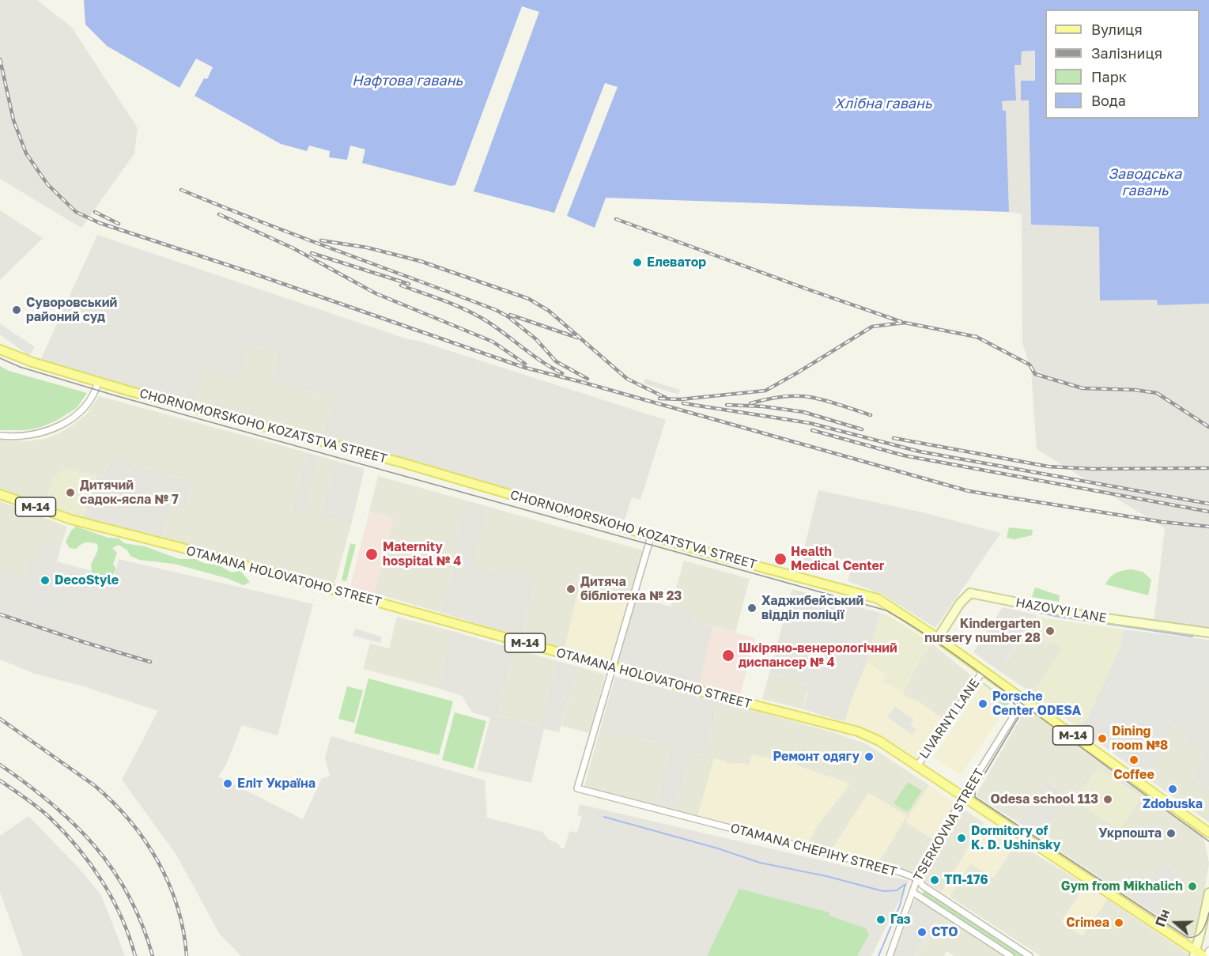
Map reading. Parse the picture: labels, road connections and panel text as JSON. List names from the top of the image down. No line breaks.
{"streets":{"main road":["CHORNOMORSKOHO KOZATSTVA STREET","М-14","OTAMANA HOLOVATOHO STREET"],"street":["HAZOVYI LANE","LIVARNYI LANE","TSERKOVNA STREET","OTAMANA CHEPIHY STREET"]},"crossings":[["CHORNOMORSKOHO KOZATSTVA STREET","HAZOVYI LANE"],["CHORNOMORSKOHO KOZATSTVA STREET","LIVARNYI LANE"],["CHORNOMORSKOHO KOZATSTVA STREET","TSERKOVNA STREET"],["OTAMANA HOLOVATOHO STREET","LIVARNYI LANE"],["OTAMANA HOLOVATOHO STREET","TSERKOVNA STREET"],["OTAMANA HOLOVATOHO STREET","OTAMANA CHEPIHY STREET"],["TSERKOVNA STREET","OTAMANA CHEPIHY STREET"]],"water":["Нафтова гавань","Хлібна гавань","Заводська гавань"],"places":["Елеватор","Суворовський районий суд","Дитячий садок-ясла № 7","Maternity hospital № 4","Health Medical Center","DecoStyle","Дитяча бібліотека № 23","Хаджибейський відділ поліції","Kindergarten nursery number 28","Шкіряно-венерологічний диспансер № 4","Porsche Center ODESA","Dining room №8","Ремонт одягу","Coffee","Еліт Україна","Zdobuska","Odesa school 113","Укрпошта","Dormitory of K. D. Ushinsky","ТП-176","Gym from Mikhalich","Газ","Crimea","СТО"],"legend":["Вулиця","Залізниця","Парк","Вода"],"north":"left"}
